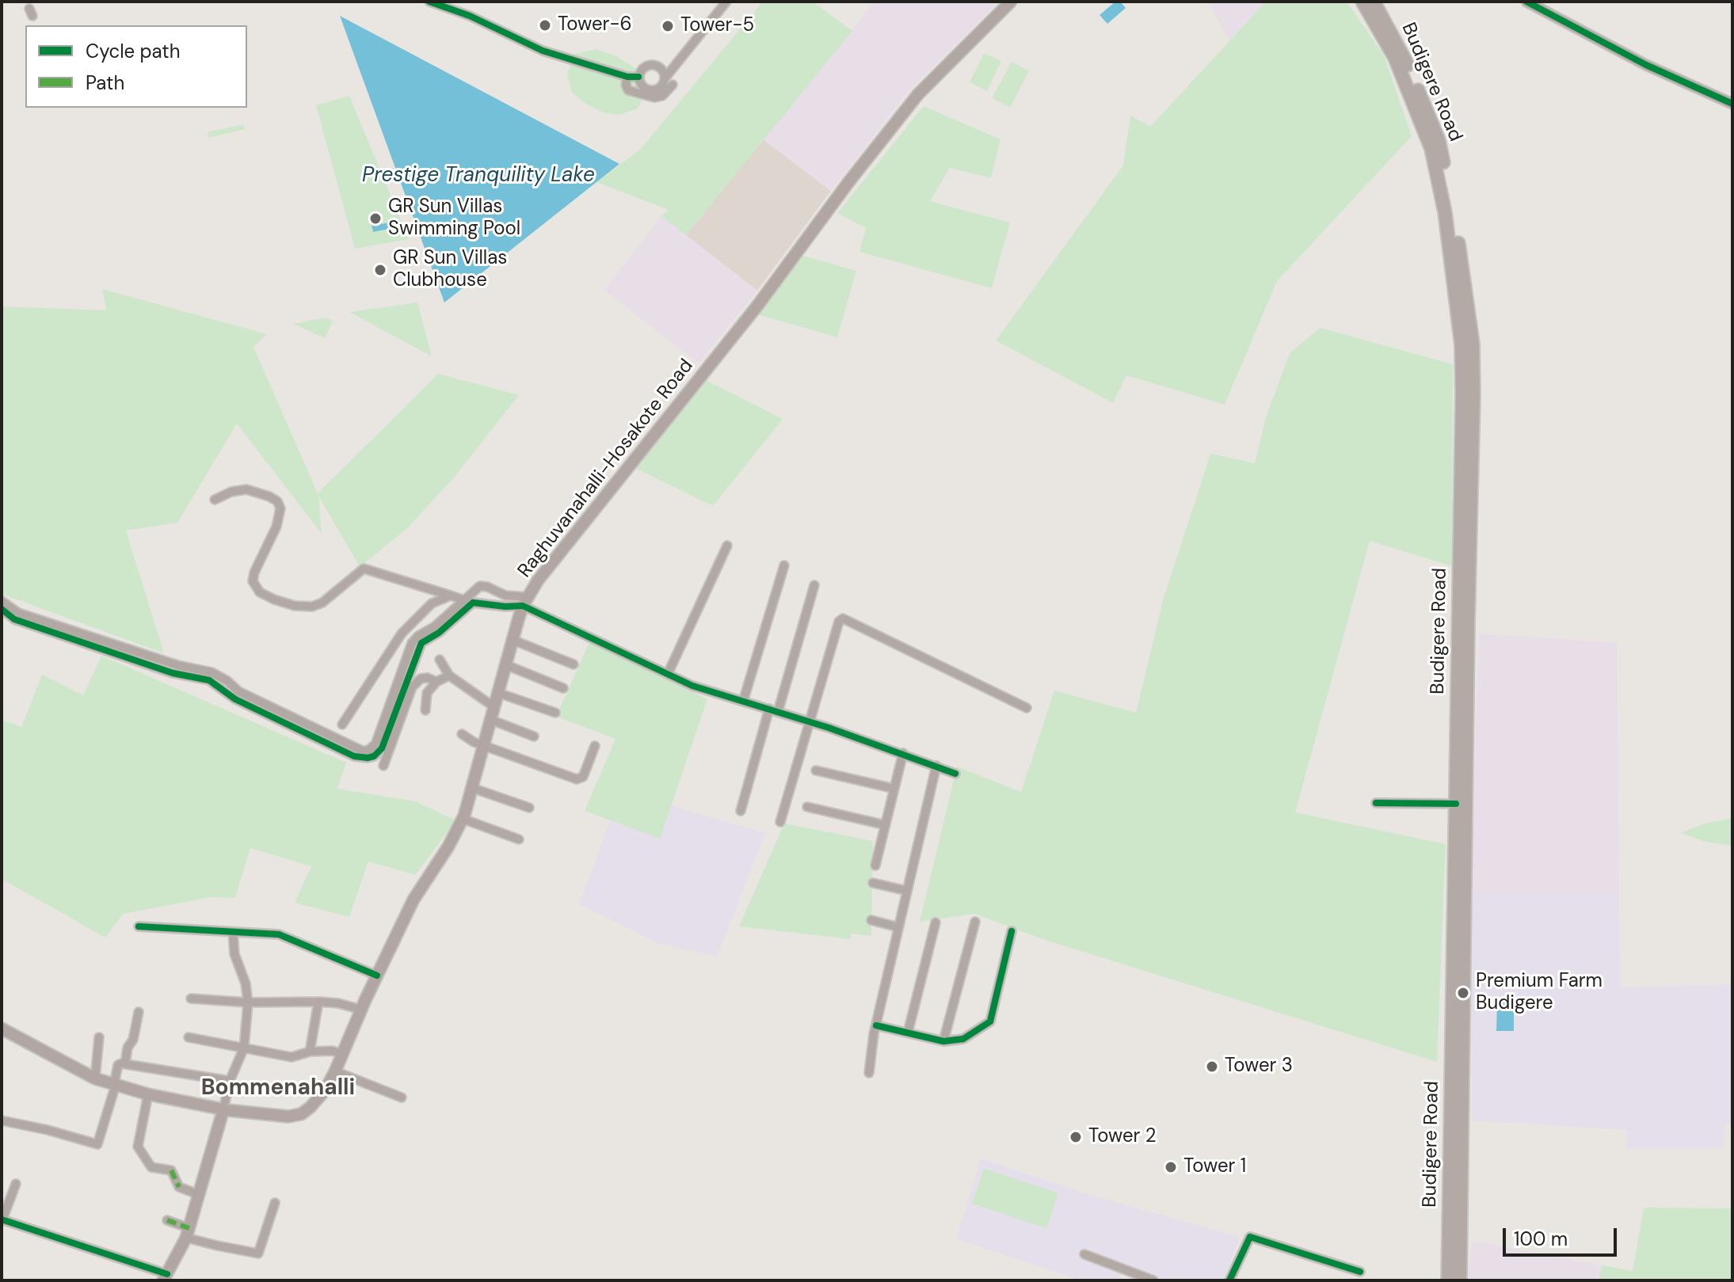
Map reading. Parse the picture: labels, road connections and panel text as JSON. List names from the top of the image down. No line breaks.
{"streets":{"main road":["Budigere Road","Raghuvanahalli-Hosakote Road"]},"districts":["Bommenahalli"],"water":["Prestige Tranquility Lake"],"places":["Tower-6","Tower-5","GR Sun Villas Swimming Pool","GR Sun Villas Clubhouse","Premium Farm Budigere","Tower 3","Tower 2","Tower 1"],"legend":["Cycle path","Path"],"scale_bar":"100 m"}
